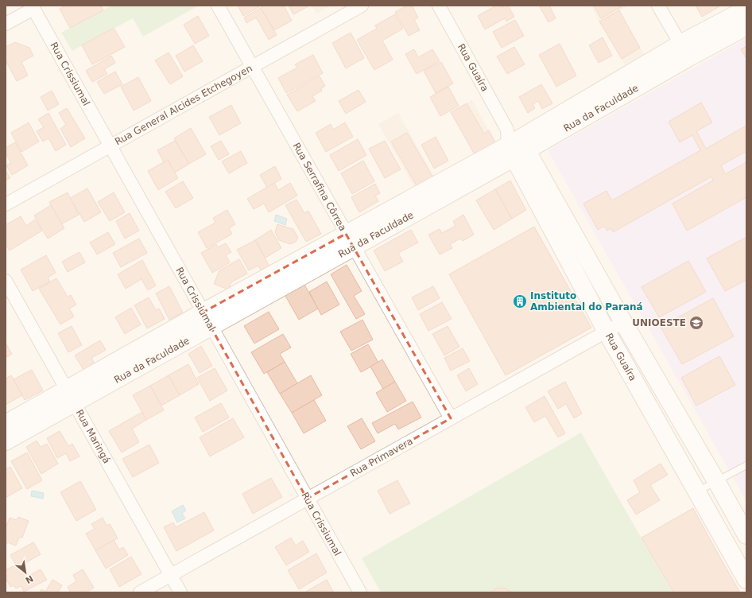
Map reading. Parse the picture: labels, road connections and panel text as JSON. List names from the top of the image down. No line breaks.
{"streets":{"street":["Rua Guaíra","Rua Crissiumal","Rua General Alcides Etchegoyen","Rua da Faculdade","Rua Serrafina Côrrea","Rua Maringá","Rua Primavera"]},"crossings":[["Rua Guaíra","Rua da Faculdade"],["Rua Guaíra","Rua Primavera"],["Rua Crissiumal","Rua General Alcides Etchegoyen"],["Rua Crissiumal","Rua da Faculdade"],["Rua Crissiumal","Rua Primavera"],["Rua General Alcides Etchegoyen","Rua Serrafina Côrrea"],["Rua da Faculdade","Rua Serrafina Côrrea"],["Rua da Faculdade","Rua Maringá"],["Rua Serrafina Côrrea","Rua Primavera"],["Rua Maringá","Rua Primavera"]],"places":{"building":["Instituto Ambiental do Paraná"],"school or university":["UNIOESTE"]},"north":"bottom right"}
